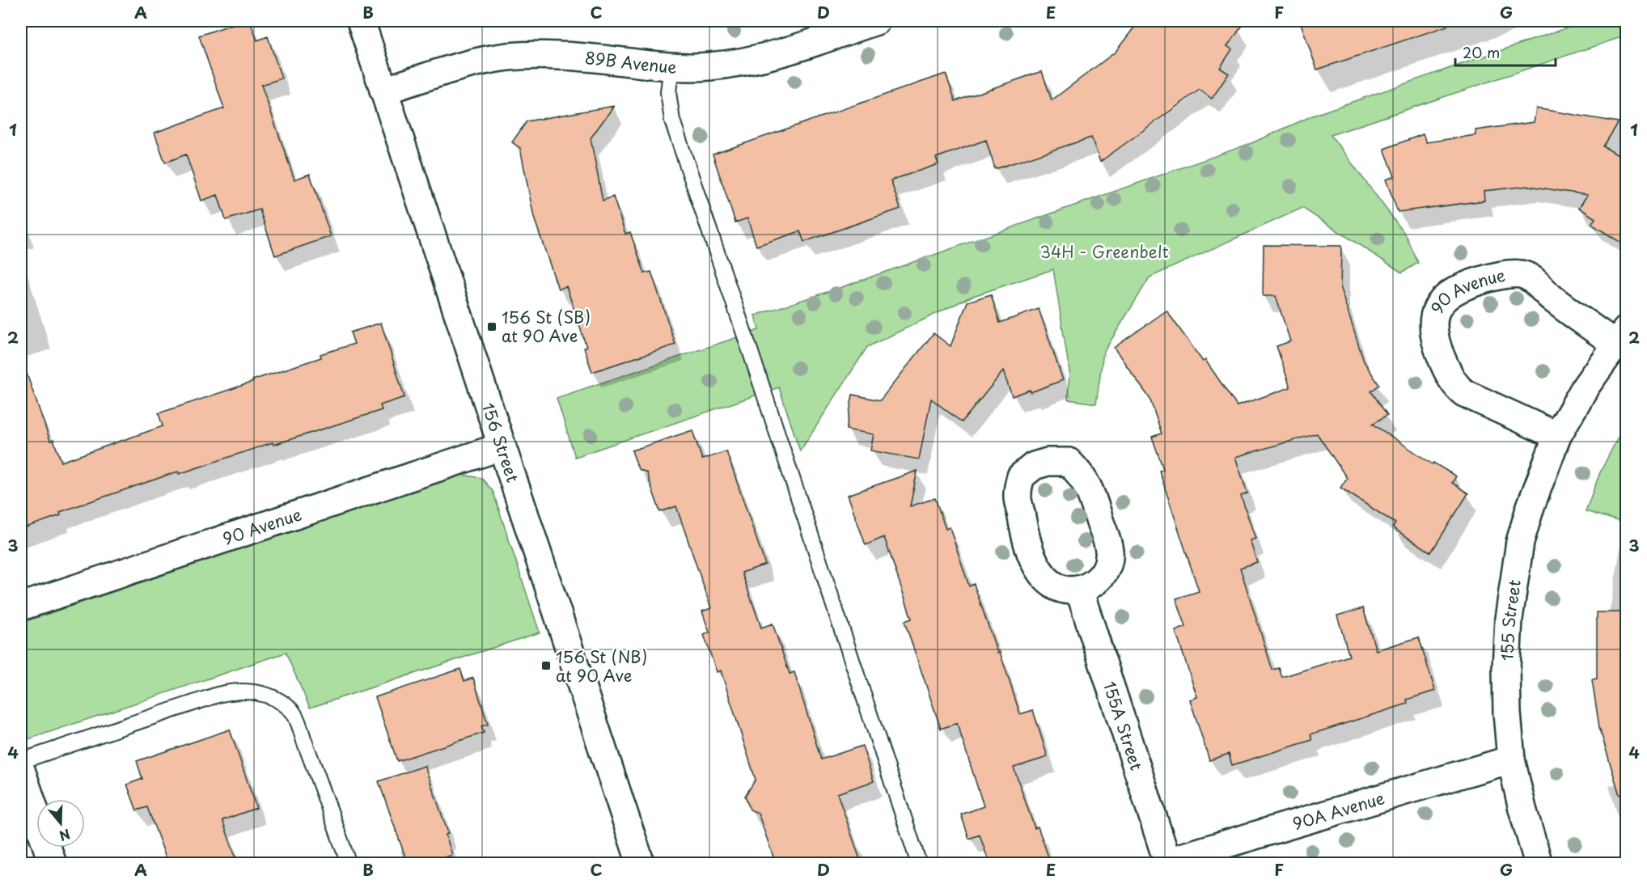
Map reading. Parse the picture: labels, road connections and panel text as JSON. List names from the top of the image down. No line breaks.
{"streets":{"street":["89B Avenue","90 Avenue","156 Street","155 Street","155A Street","90A Avenue"]},"crossings":[["89B Avenue","156 Street"],["90 Avenue","156 Street"],["90 Avenue","155 Street"],["155 Street","90A Avenue"],["155A Street","90A Avenue"]],"parks":["34H - Greenbelt"],"places":{"transit":["156 St (SB) at 90 Ave","156 St (NB) at 90 Ave"]},"scale_bar":"20 m","north":"bottom","grid":{"columns":["A","B","C","D","E","F","G"],"rows":["1","2","3","4"]}}
